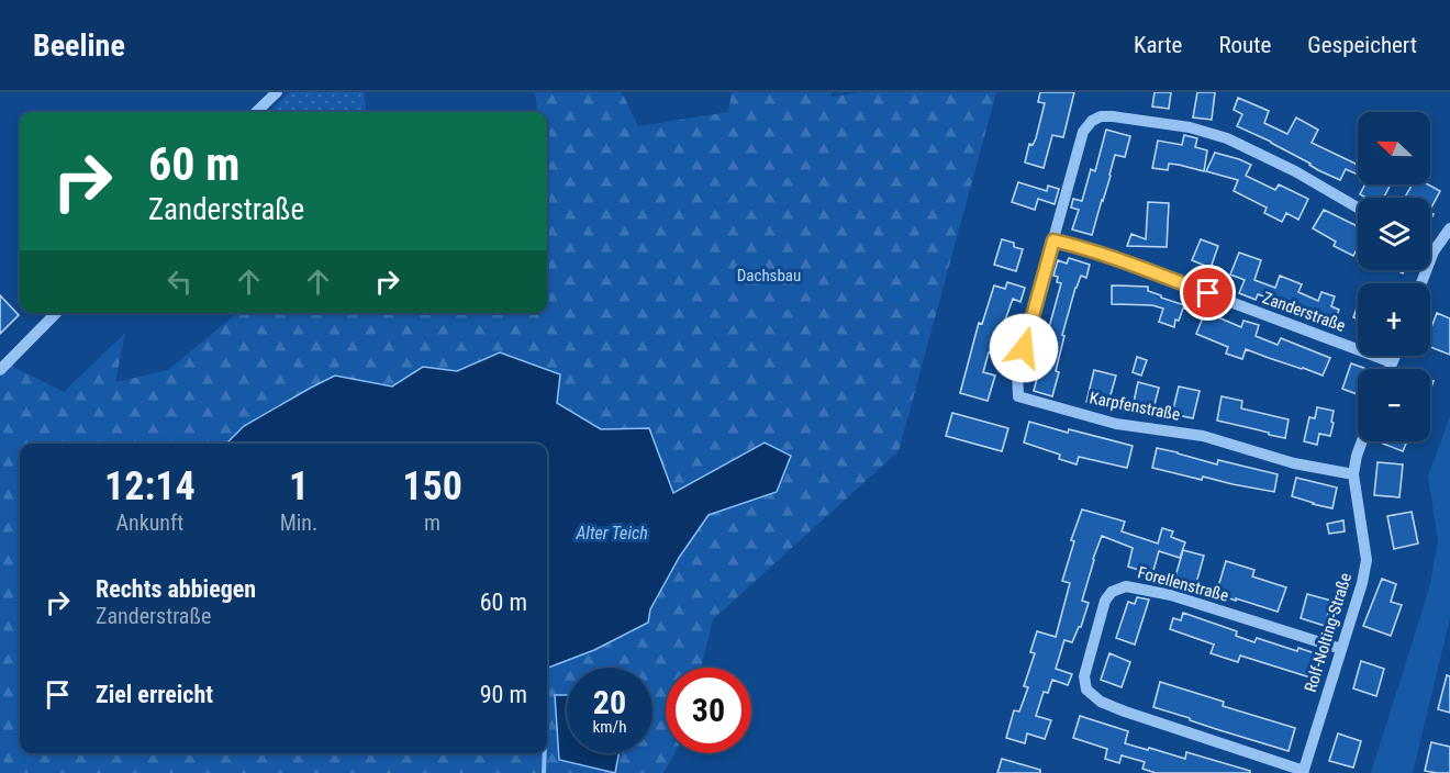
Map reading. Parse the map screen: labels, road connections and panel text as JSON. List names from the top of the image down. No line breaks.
{"streets":{"street":["Zanderstraße","Karpfenstraße","Forellenstraße","Rolf-Nolting-Straße"]},"crossings":[["Zanderstraße","Karpfenstraße"],["Karpfenstraße","Rolf-Nolting-Straße"],["Forellenstraße","Rolf-Nolting-Straße"]],"water":["Alter Teich"],"parks":["Dachsbau"],"north":"left","page":{"header":"Beeline","nav":["Karte","Route","Gespeichert"],"map_buttons":["+","−"],"turn":["60 m","Zanderstraße"],"eta":["12:14","Ankunft","1","Min.","150","m"],"list":[{"name":"Rechts abbiegen","note":"Zanderstraße","value":"60 m"},{"name":"Ziel erreicht","value":"90 m"}],"speed":"20 km/h","limit":"30"}}
